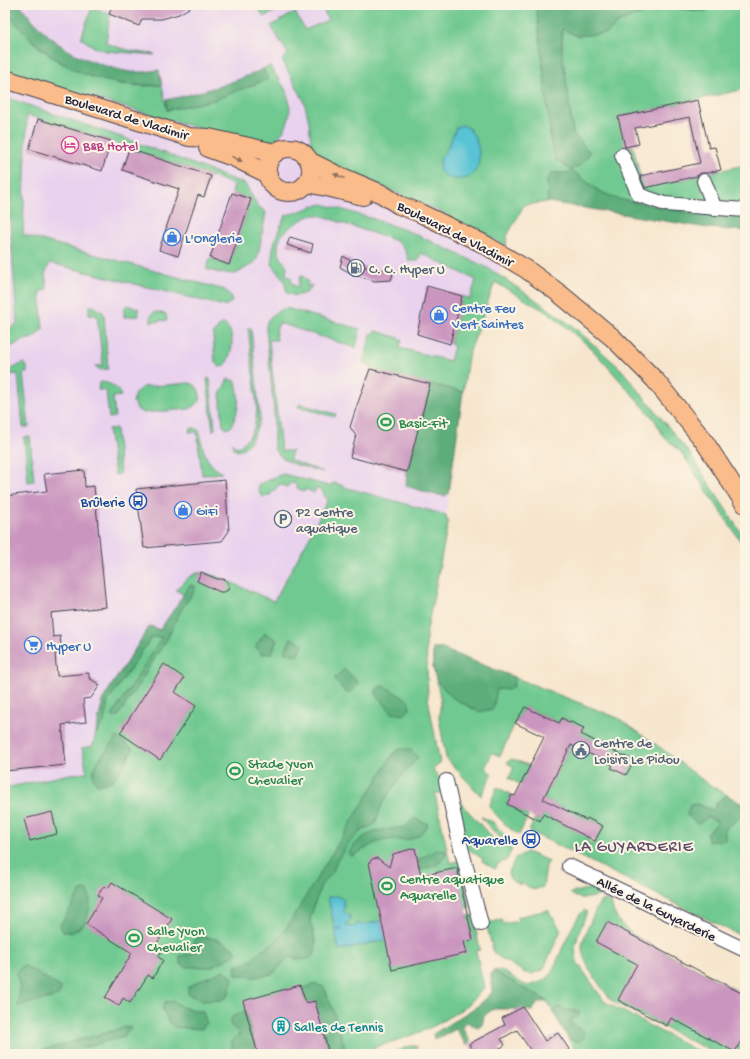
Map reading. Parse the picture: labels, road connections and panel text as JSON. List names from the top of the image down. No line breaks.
{"streets":{"main road":["Boulevard de Vladimir"],"street":["Allée de la Guyarderie"]},"districts":["LA GUYARDERIE"],"places":{"hotel":["B&B Hotel"],"shop":["L'Onglerie","Centre Feu Vert Saintes","GiFi"],"fuel station":["C. C. Hyper U"],"sports":["Basic-Fit","Stade Yvon Chevalier","Centre aquatique Aquarelle","Salle Yvon Chevalier"],"bus stop":["Brûlerie","Aquarelle"],"parking":["P2 Centre aquatique"],"supermarket":["Hyper U"],"public building":["Centre de Loisirs Le Pidou"],"building":["Salles de Tennis"]}}
